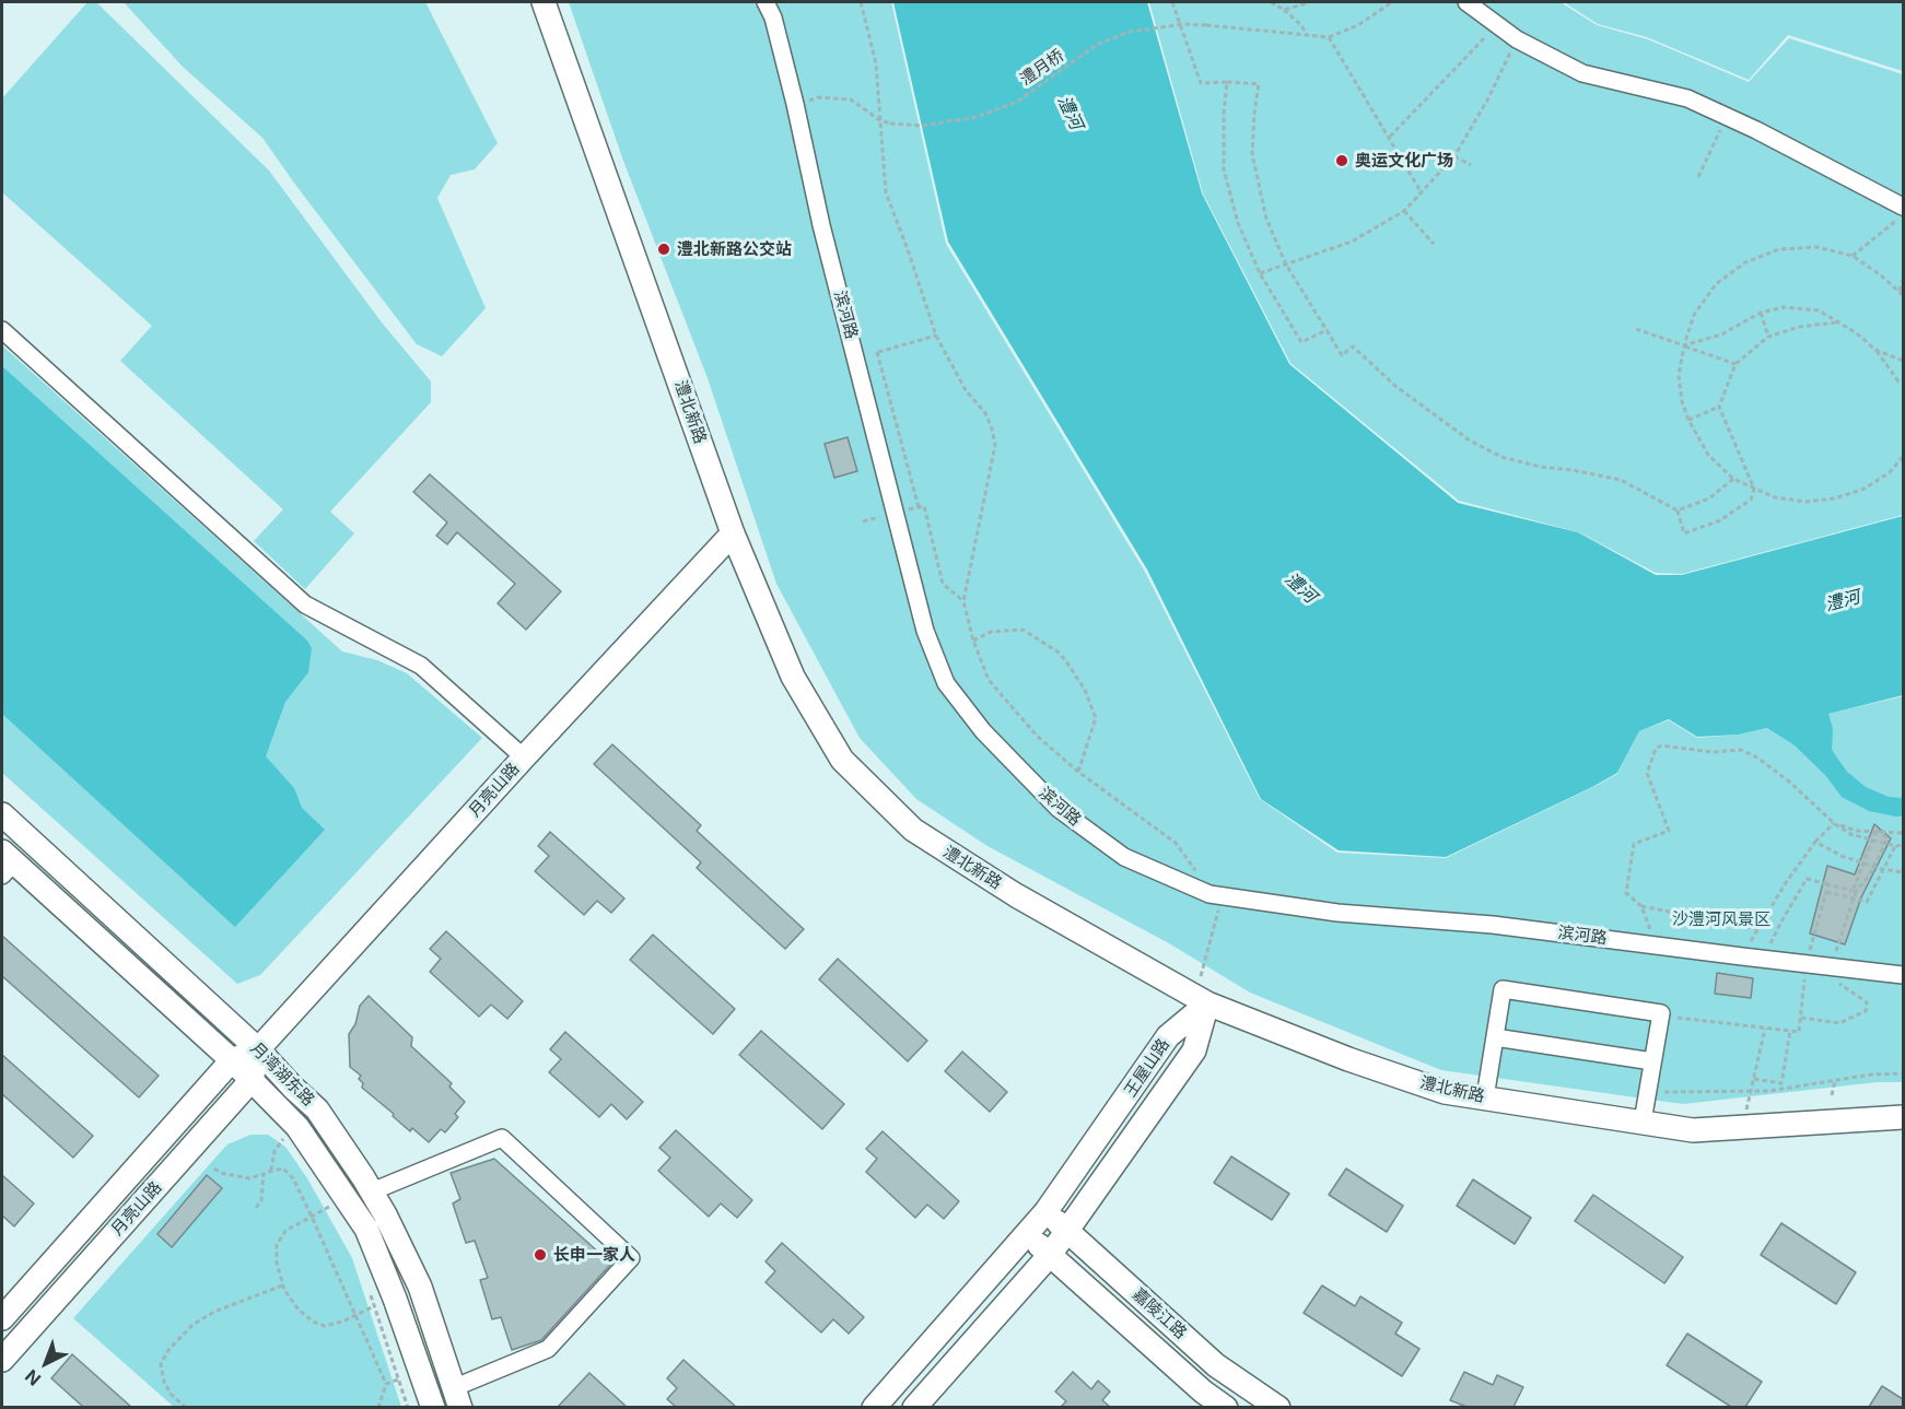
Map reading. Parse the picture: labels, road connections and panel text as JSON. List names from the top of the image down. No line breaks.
{"streets":{"street":["滨河路","澧北新路","月亮山路","王屋山路","月湾湖东路","嘉陵江路"],"path":["澧月桥"]},"crossings":[["澧月桥","滨河路"],["澧北新路","月亮山路"],["澧北新路","王屋山路"],["月亮山路","月湾湖东路"],["王屋山路","嘉陵江路"]],"water":["澧河"],"parks":["沙澧河风景区"],"places":["奥运文化广场","澧北新路公交站","长申一家人"],"north":"bottom left"}
